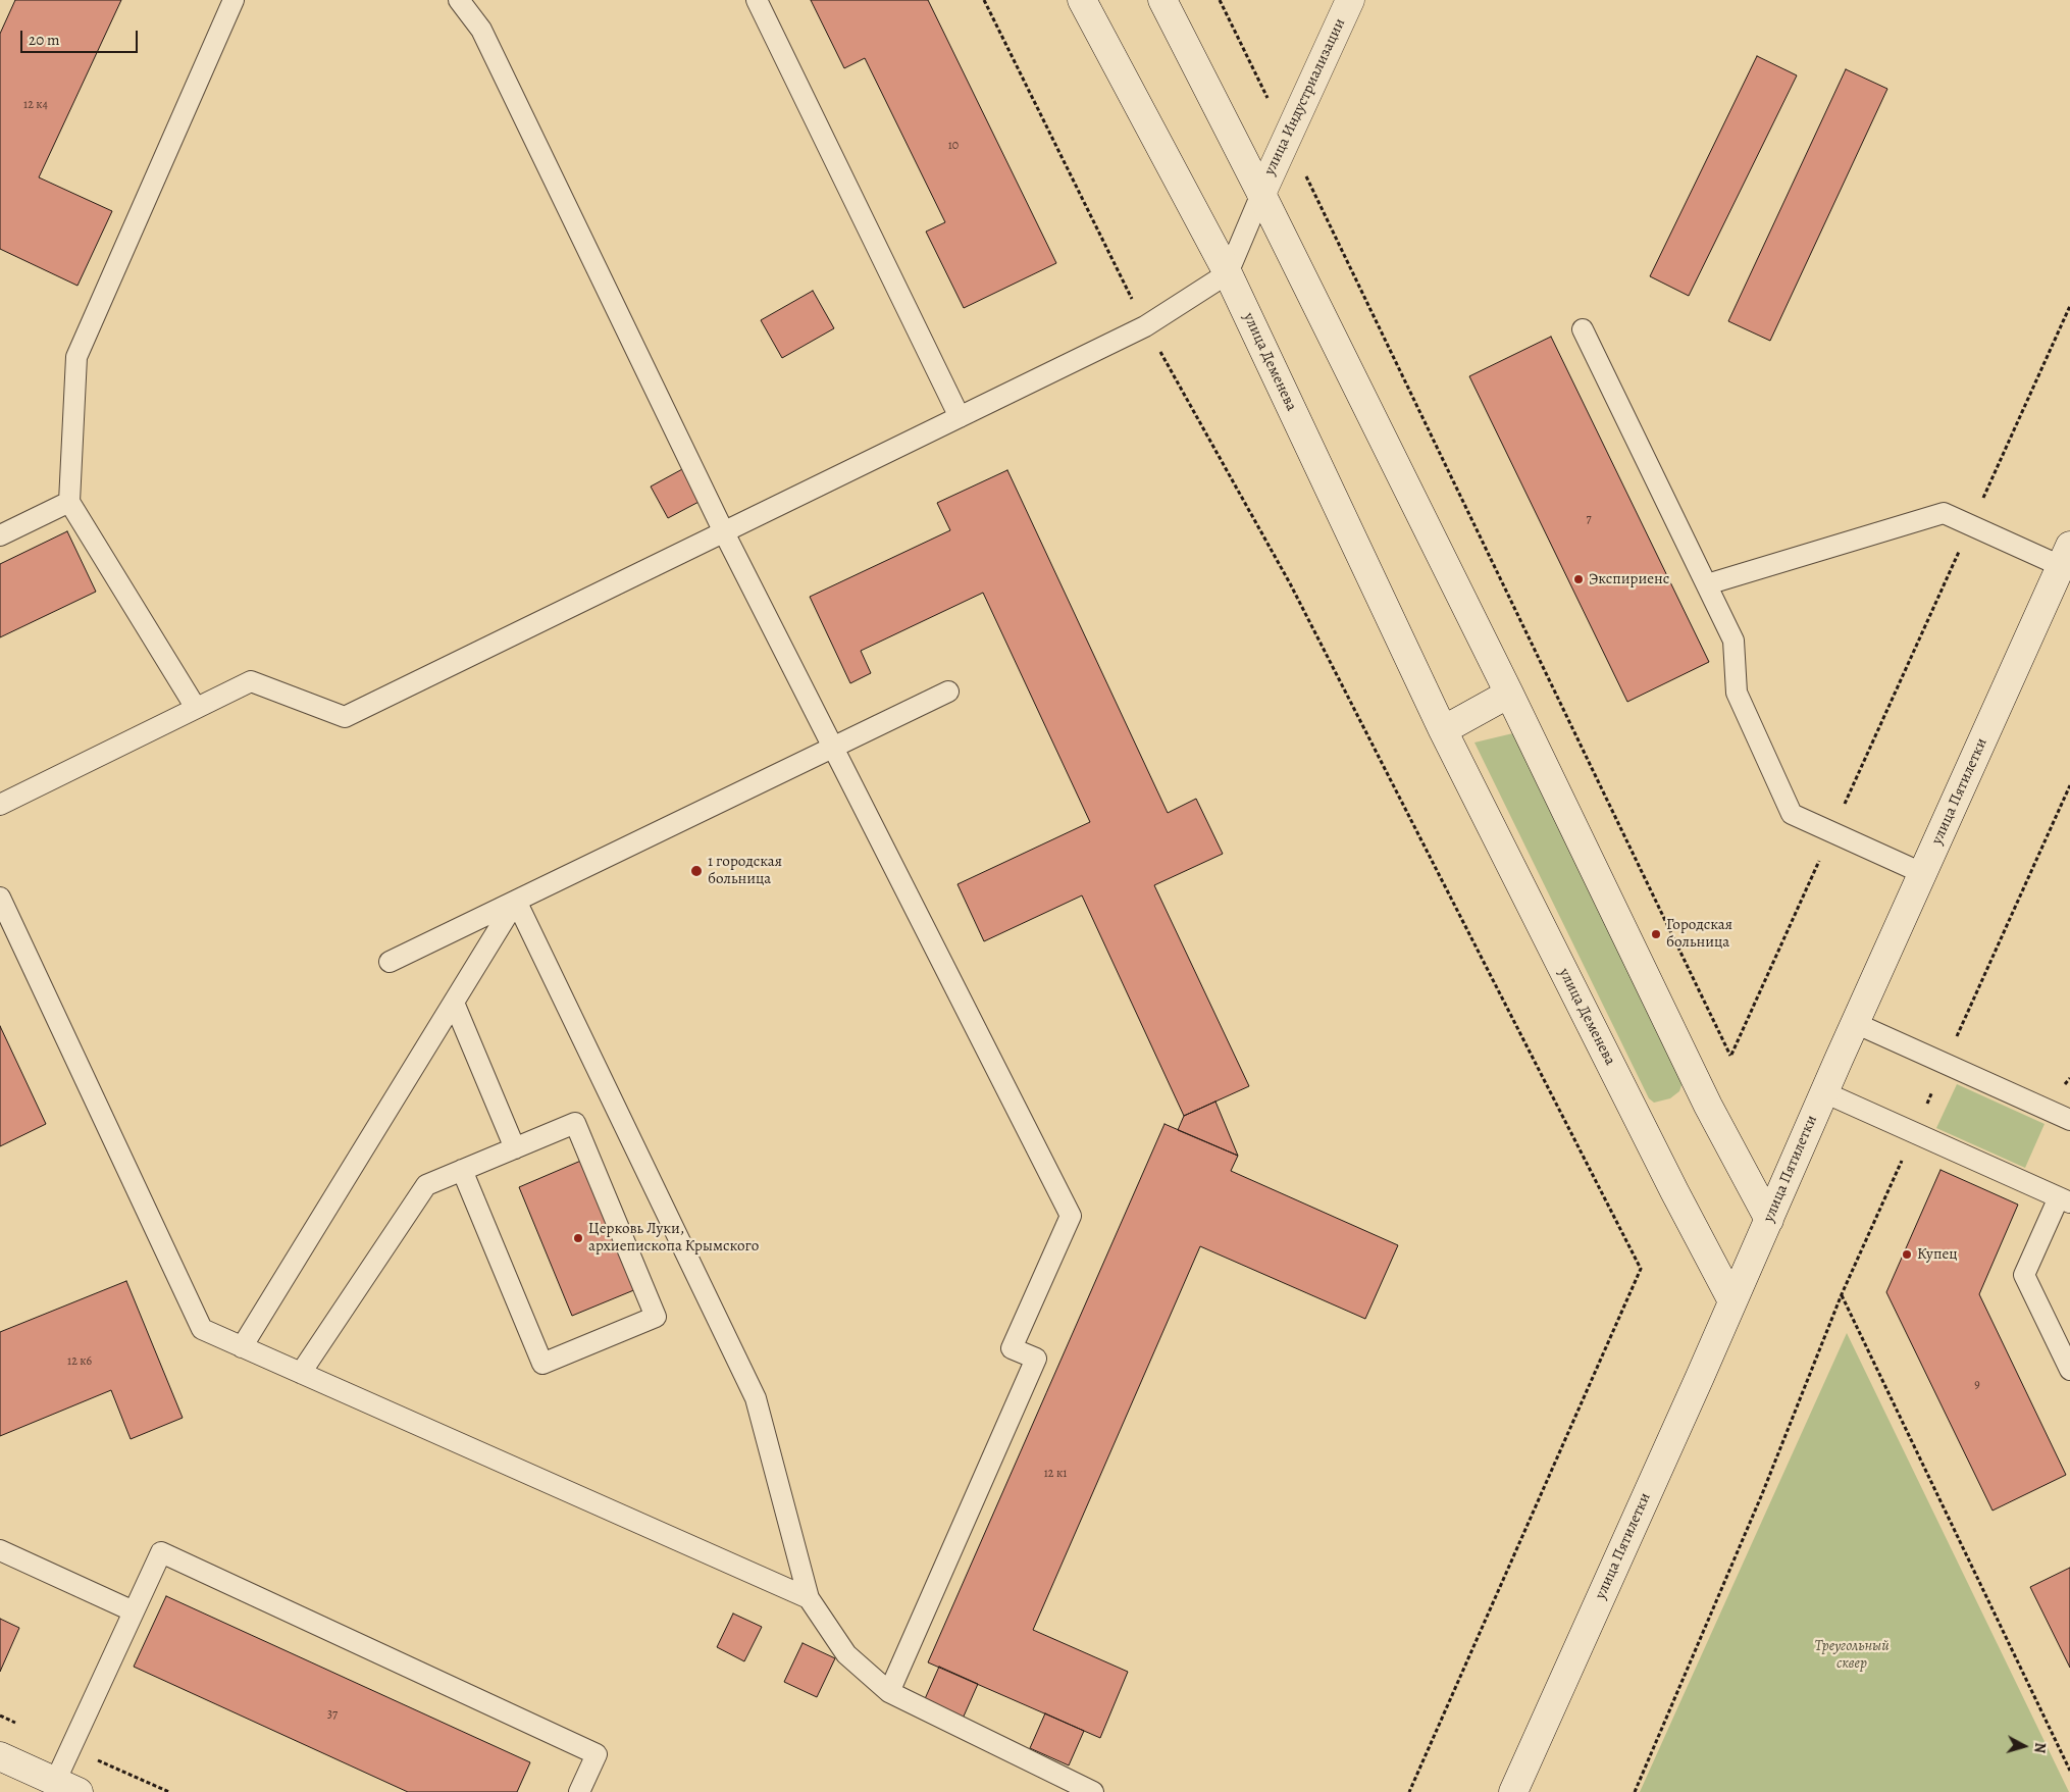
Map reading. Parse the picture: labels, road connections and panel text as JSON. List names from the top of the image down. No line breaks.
{"streets":{"main road":["улица Индустриализации","улица Деменева","улица Пятилетки"]},"crossings":[["улица Деменева","улица Пятилетки"]],"parks":["Треугольный сквер"],"places":["Экспириенс","1 городская больница","Городская больница","Церковь Луки, архиепископа Крымского","Купец"],"house_numbers":["12 к4","10","7","12 к6","9","12 к1","37"],"scale_bar":"20 m","north":"right"}
